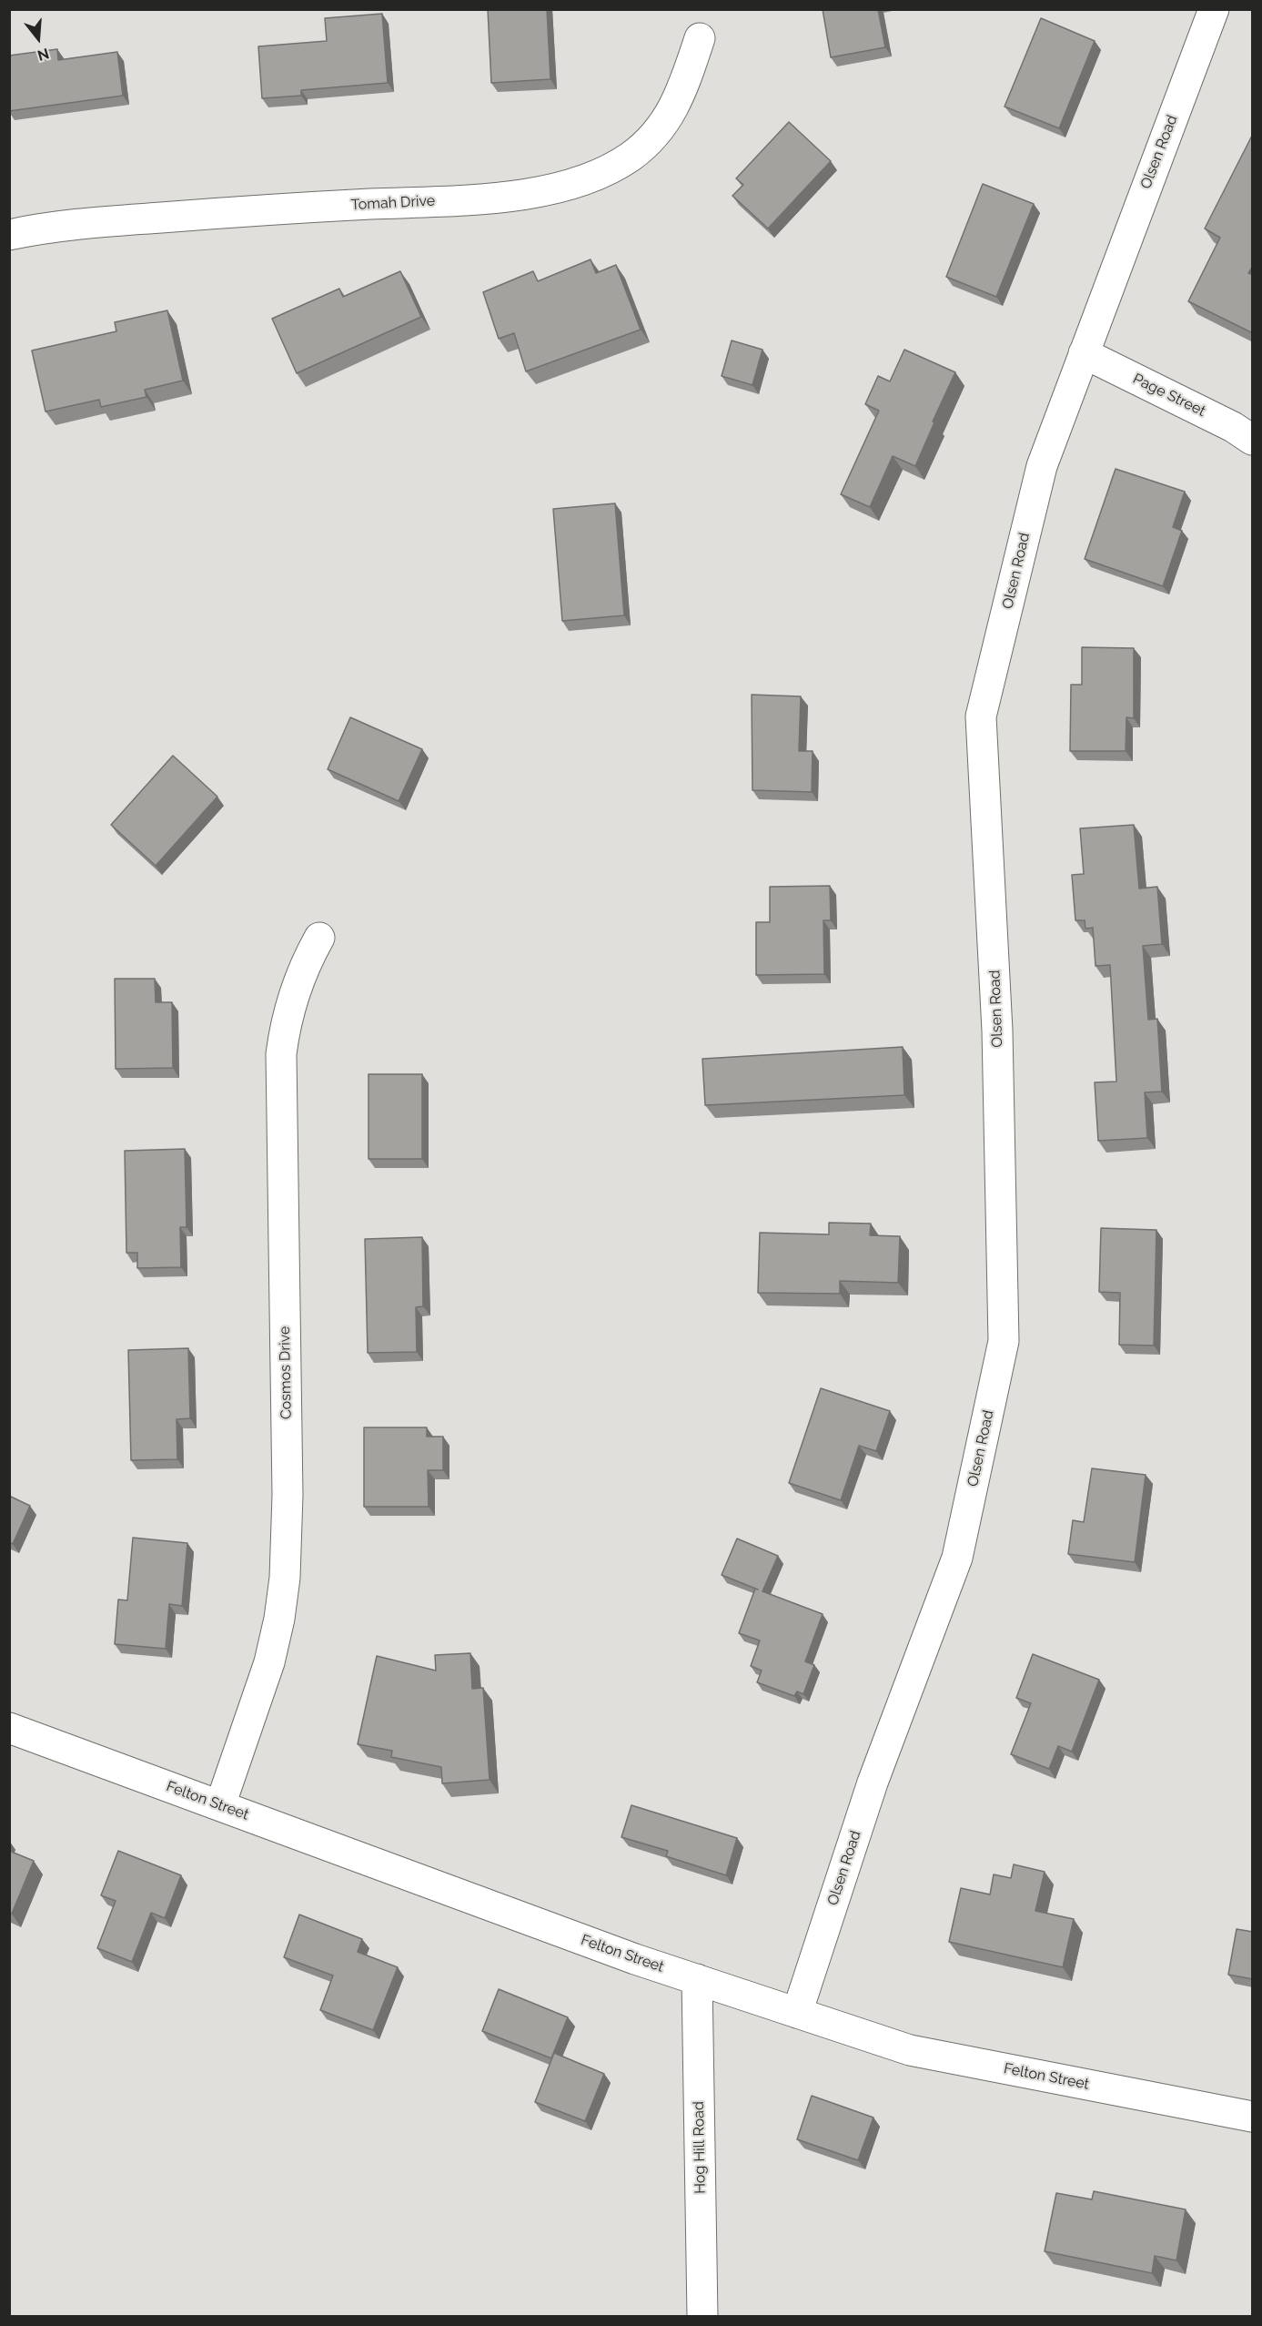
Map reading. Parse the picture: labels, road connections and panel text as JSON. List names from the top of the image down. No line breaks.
{"streets":{"street":["Olsen Road","Tomah Drive","Page Street","Cosmos Drive","Felton Street","Hog Hill Road"]},"crossings":[["Olsen Road","Page Street"],["Olsen Road","Felton Street"],["Cosmos Drive","Felton Street"],["Felton Street","Hog Hill Road"]],"north":"bottom"}
